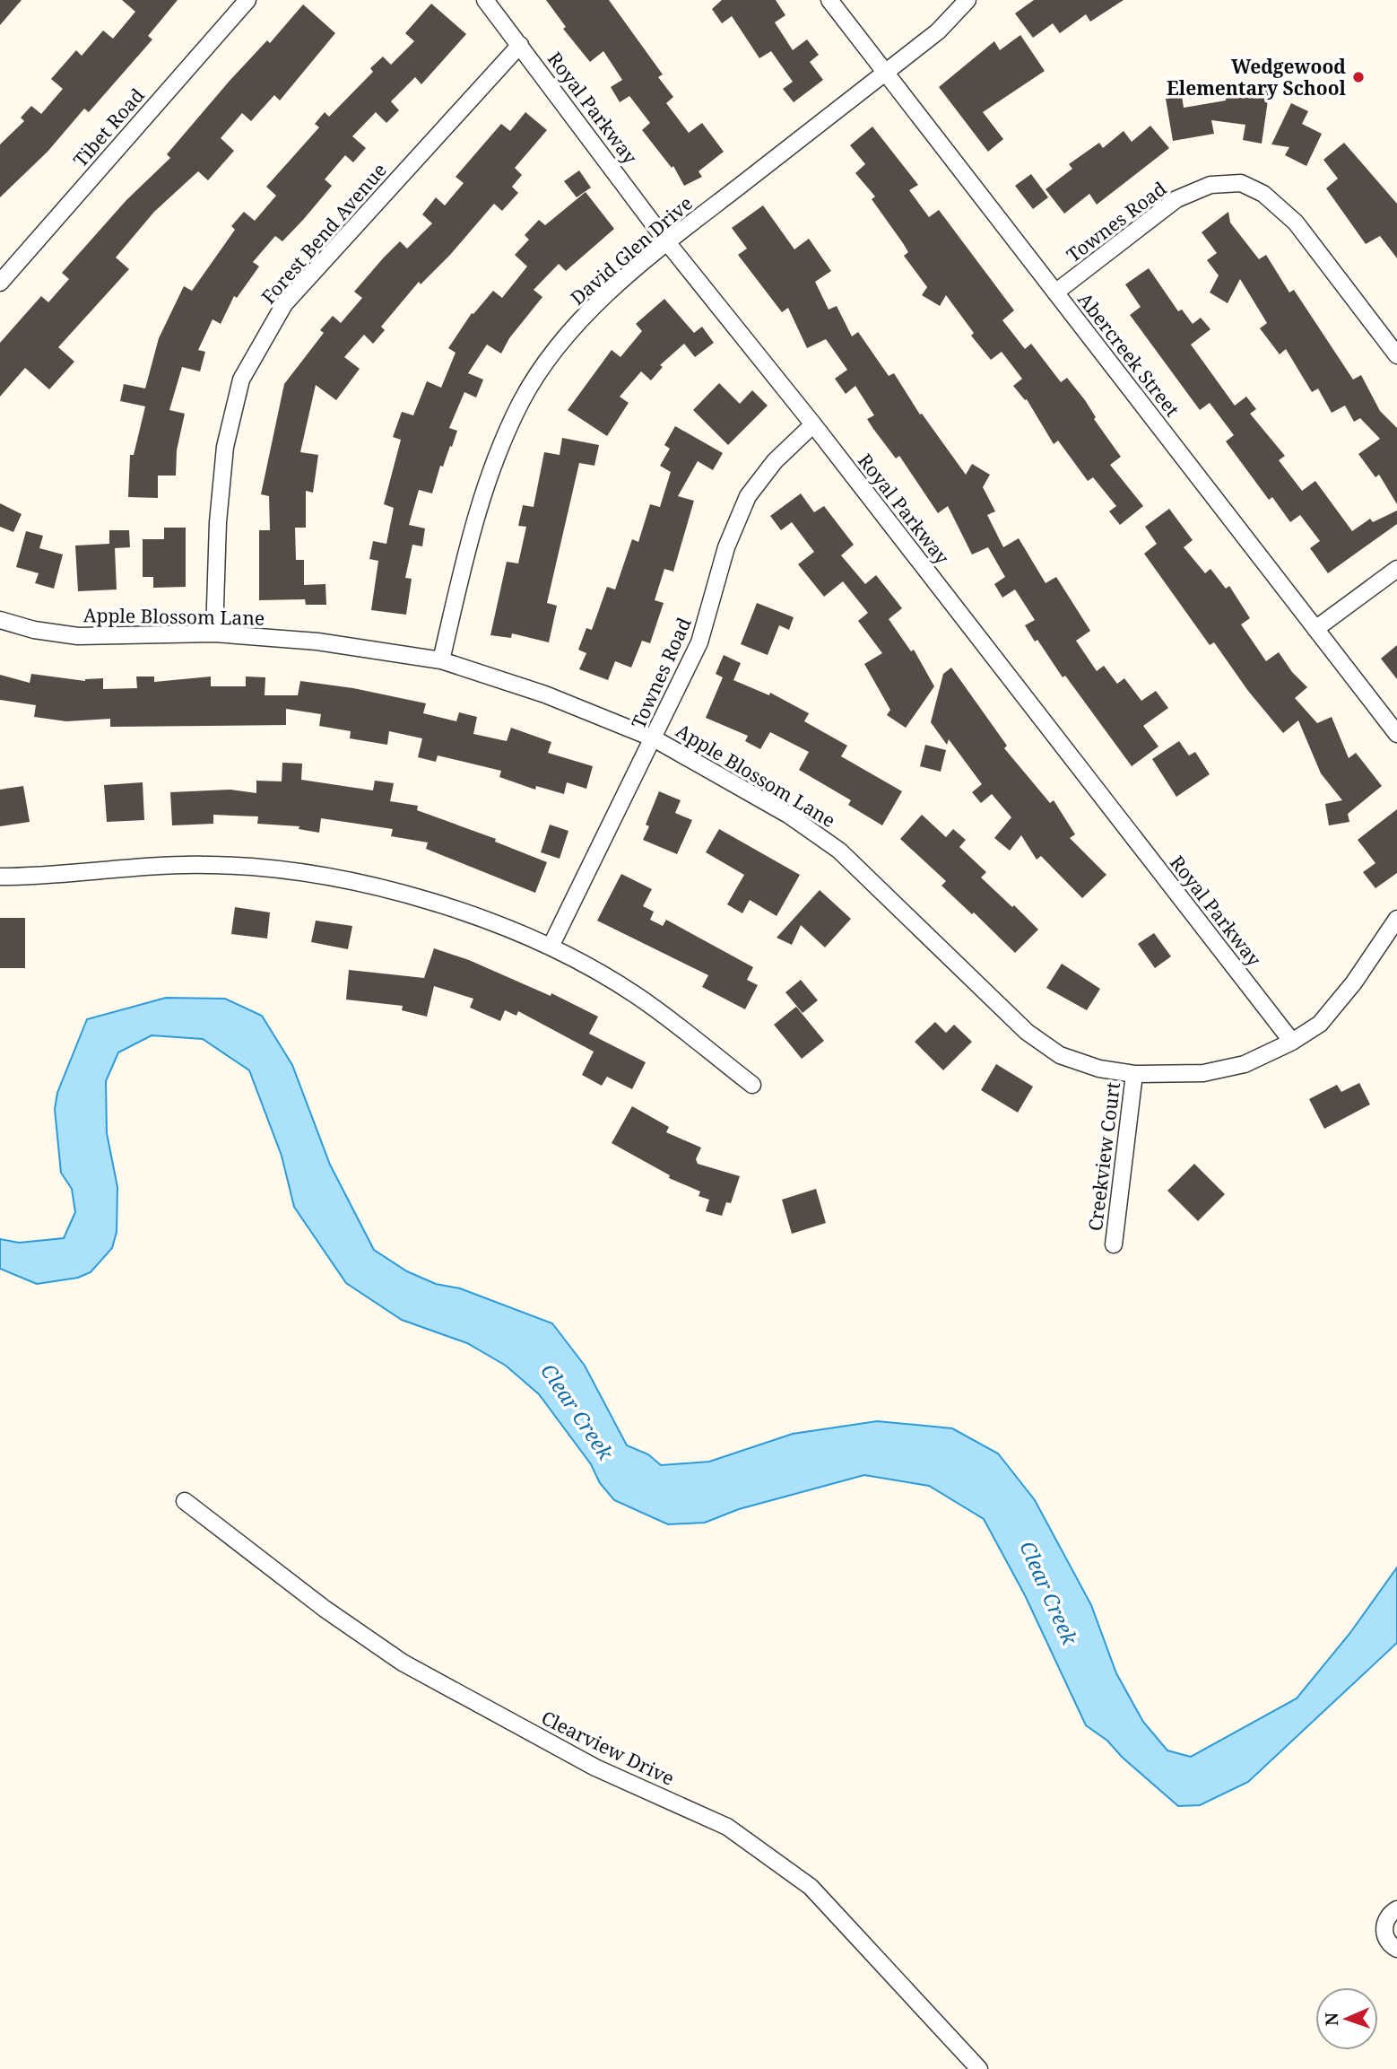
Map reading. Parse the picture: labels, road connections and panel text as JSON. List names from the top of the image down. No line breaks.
{"streets":{"street":["Royal Parkway","Tibet Road","Townes Road","Forest Bend Avenue","David Glen Drive","Abercreek Street","Apple Blossom Lane","Creekview Court","Clearview Drive"]},"crossings":[["Royal Parkway","Townes Road"],["Royal Parkway","Forest Bend Avenue"],["Royal Parkway","David Glen Drive"],["Royal Parkway","Apple Blossom Lane"],["Townes Road","Abercreek Street"],["Townes Road","Apple Blossom Lane"],["Forest Bend Avenue","Apple Blossom Lane"],["David Glen Drive","Abercreek Street"],["David Glen Drive","Apple Blossom Lane"],["Apple Blossom Lane","Creekview Court"]],"water":["Clear Creek"],"places":["Wedgewood Elementary School"],"north":"left"}
